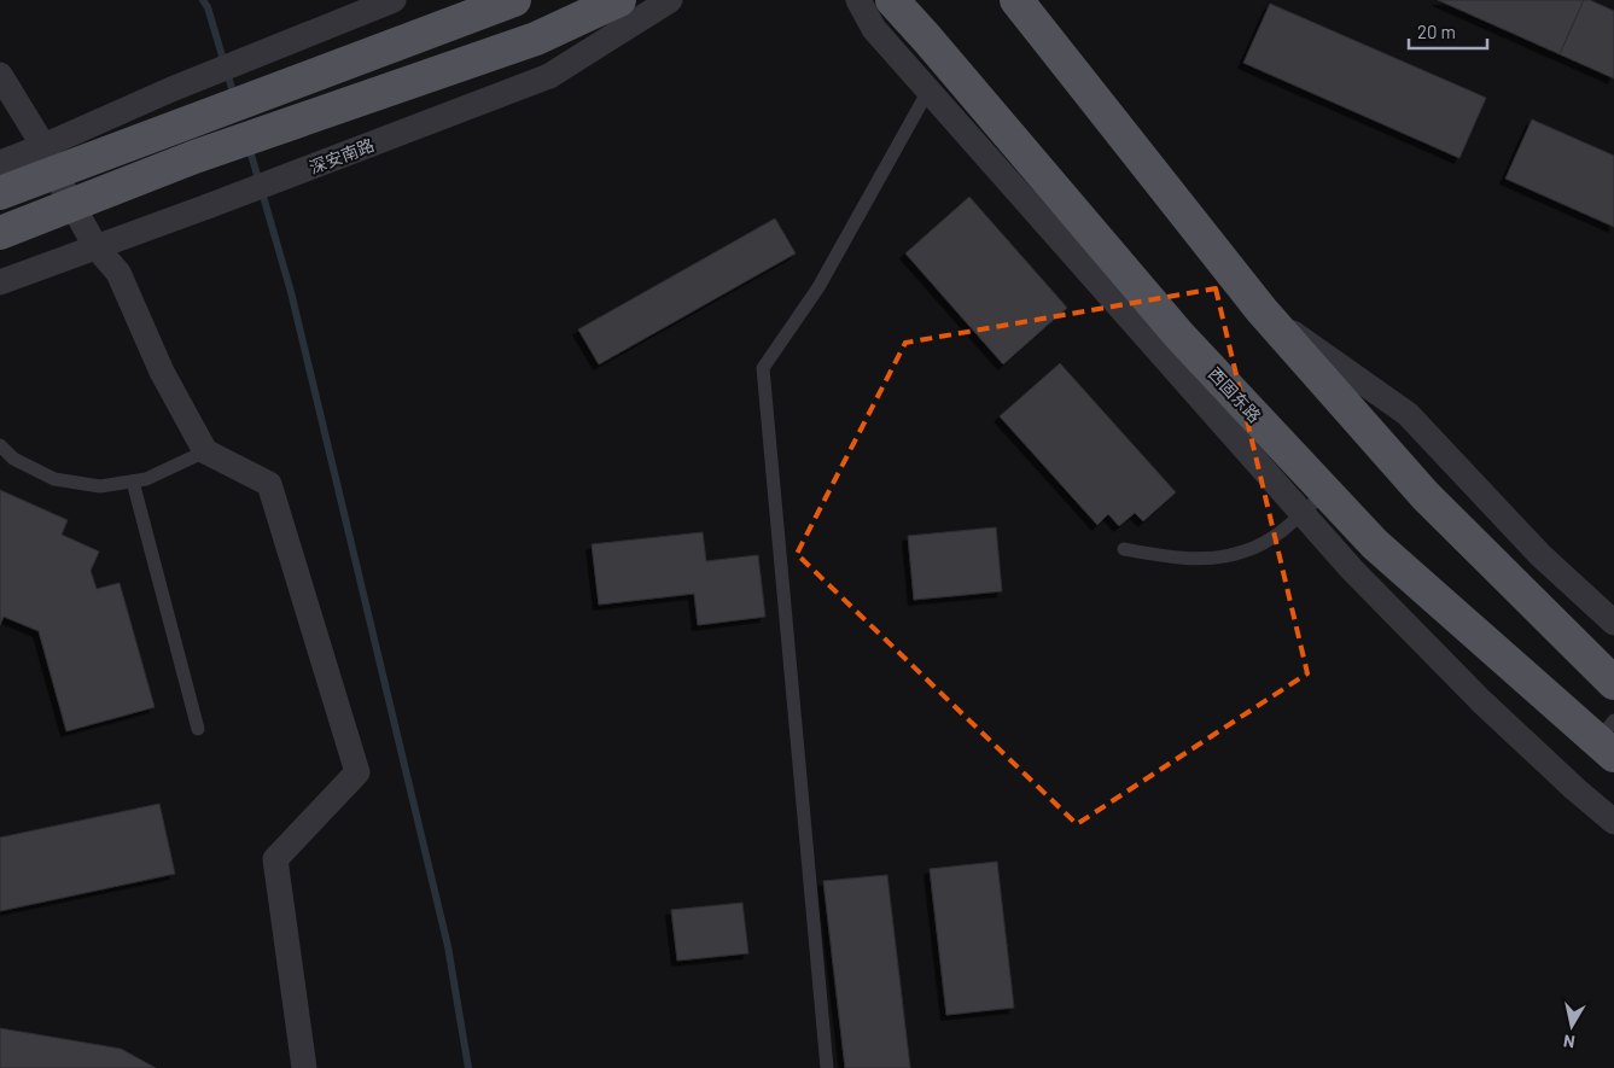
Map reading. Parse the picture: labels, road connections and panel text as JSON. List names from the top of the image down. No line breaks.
{"streets":{"main road":["西固东路"],"street":["深安南路"]},"scale_bar":"20 m","north":"bottom"}
